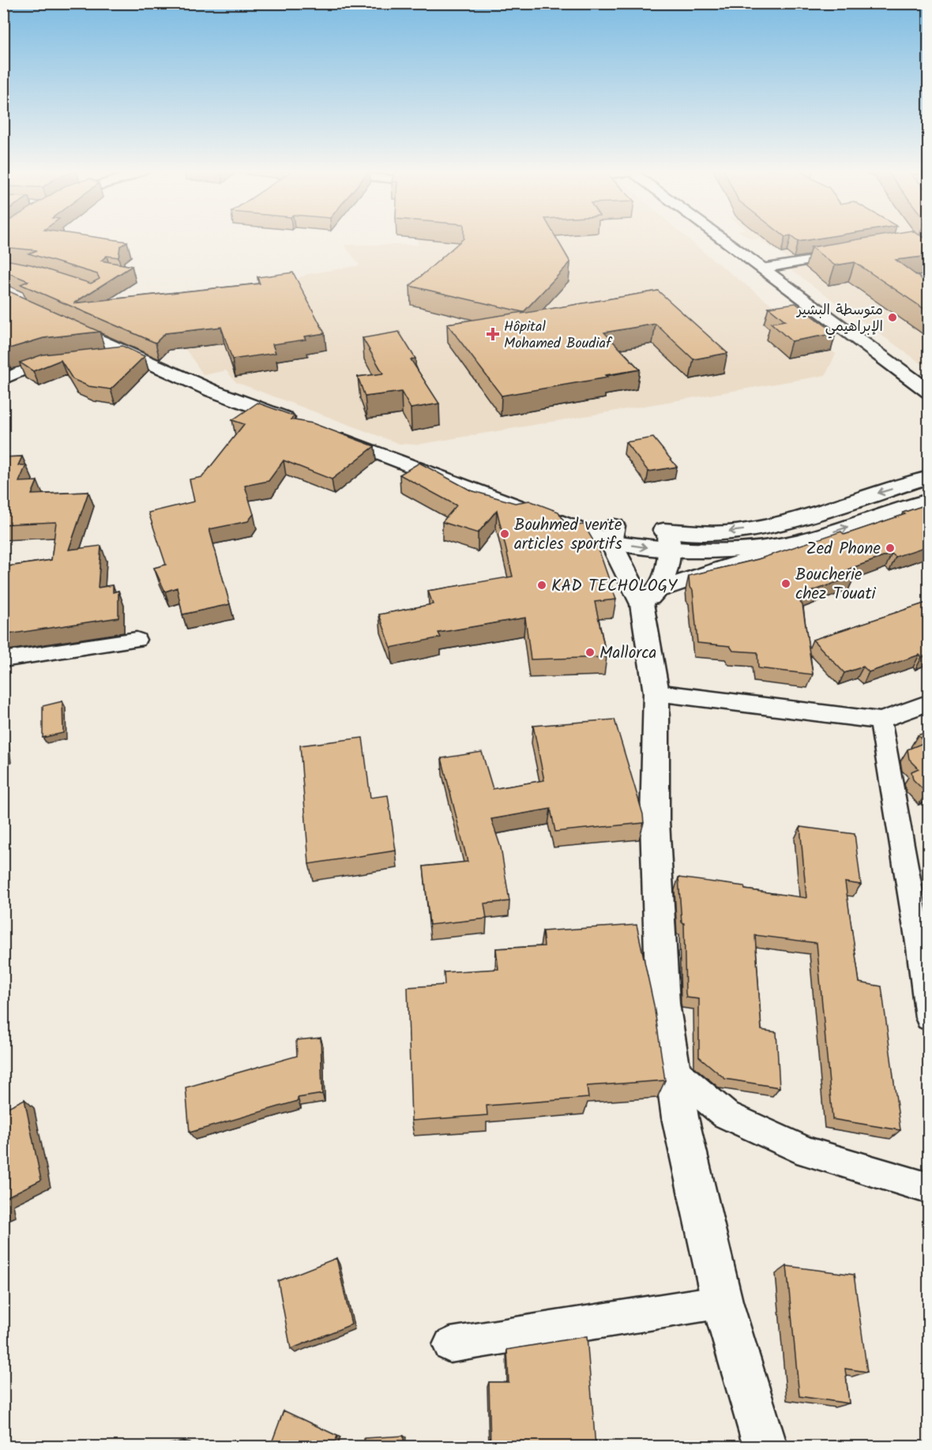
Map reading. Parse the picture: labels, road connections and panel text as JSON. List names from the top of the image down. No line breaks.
{"places":{"other":["متوسطة البشير الإبراهيمي","Bouhmed vente articles sportifs","Zed Phone","Boucherie chez Touati","KAD TECHOLOGY","Mallorca"],"health":["Hôpital Mohamed Boudiaf"]}}
